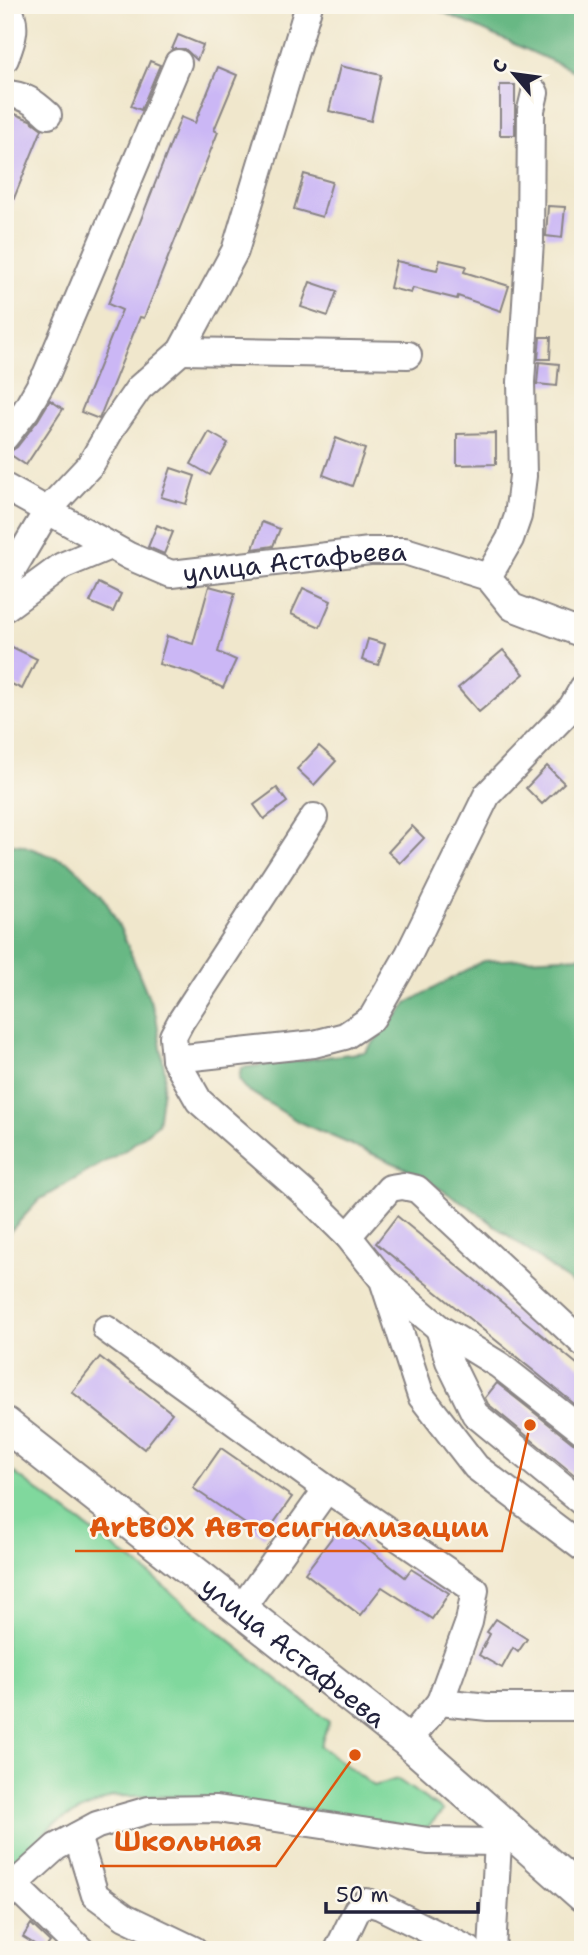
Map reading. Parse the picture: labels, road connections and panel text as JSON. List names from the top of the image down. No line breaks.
{"streets":{"main road":["улица Астафьева"]},"places":["ArtBOX Автосигнализации","Школьная"],"scale_bar":"50 m","north":"top left"}
